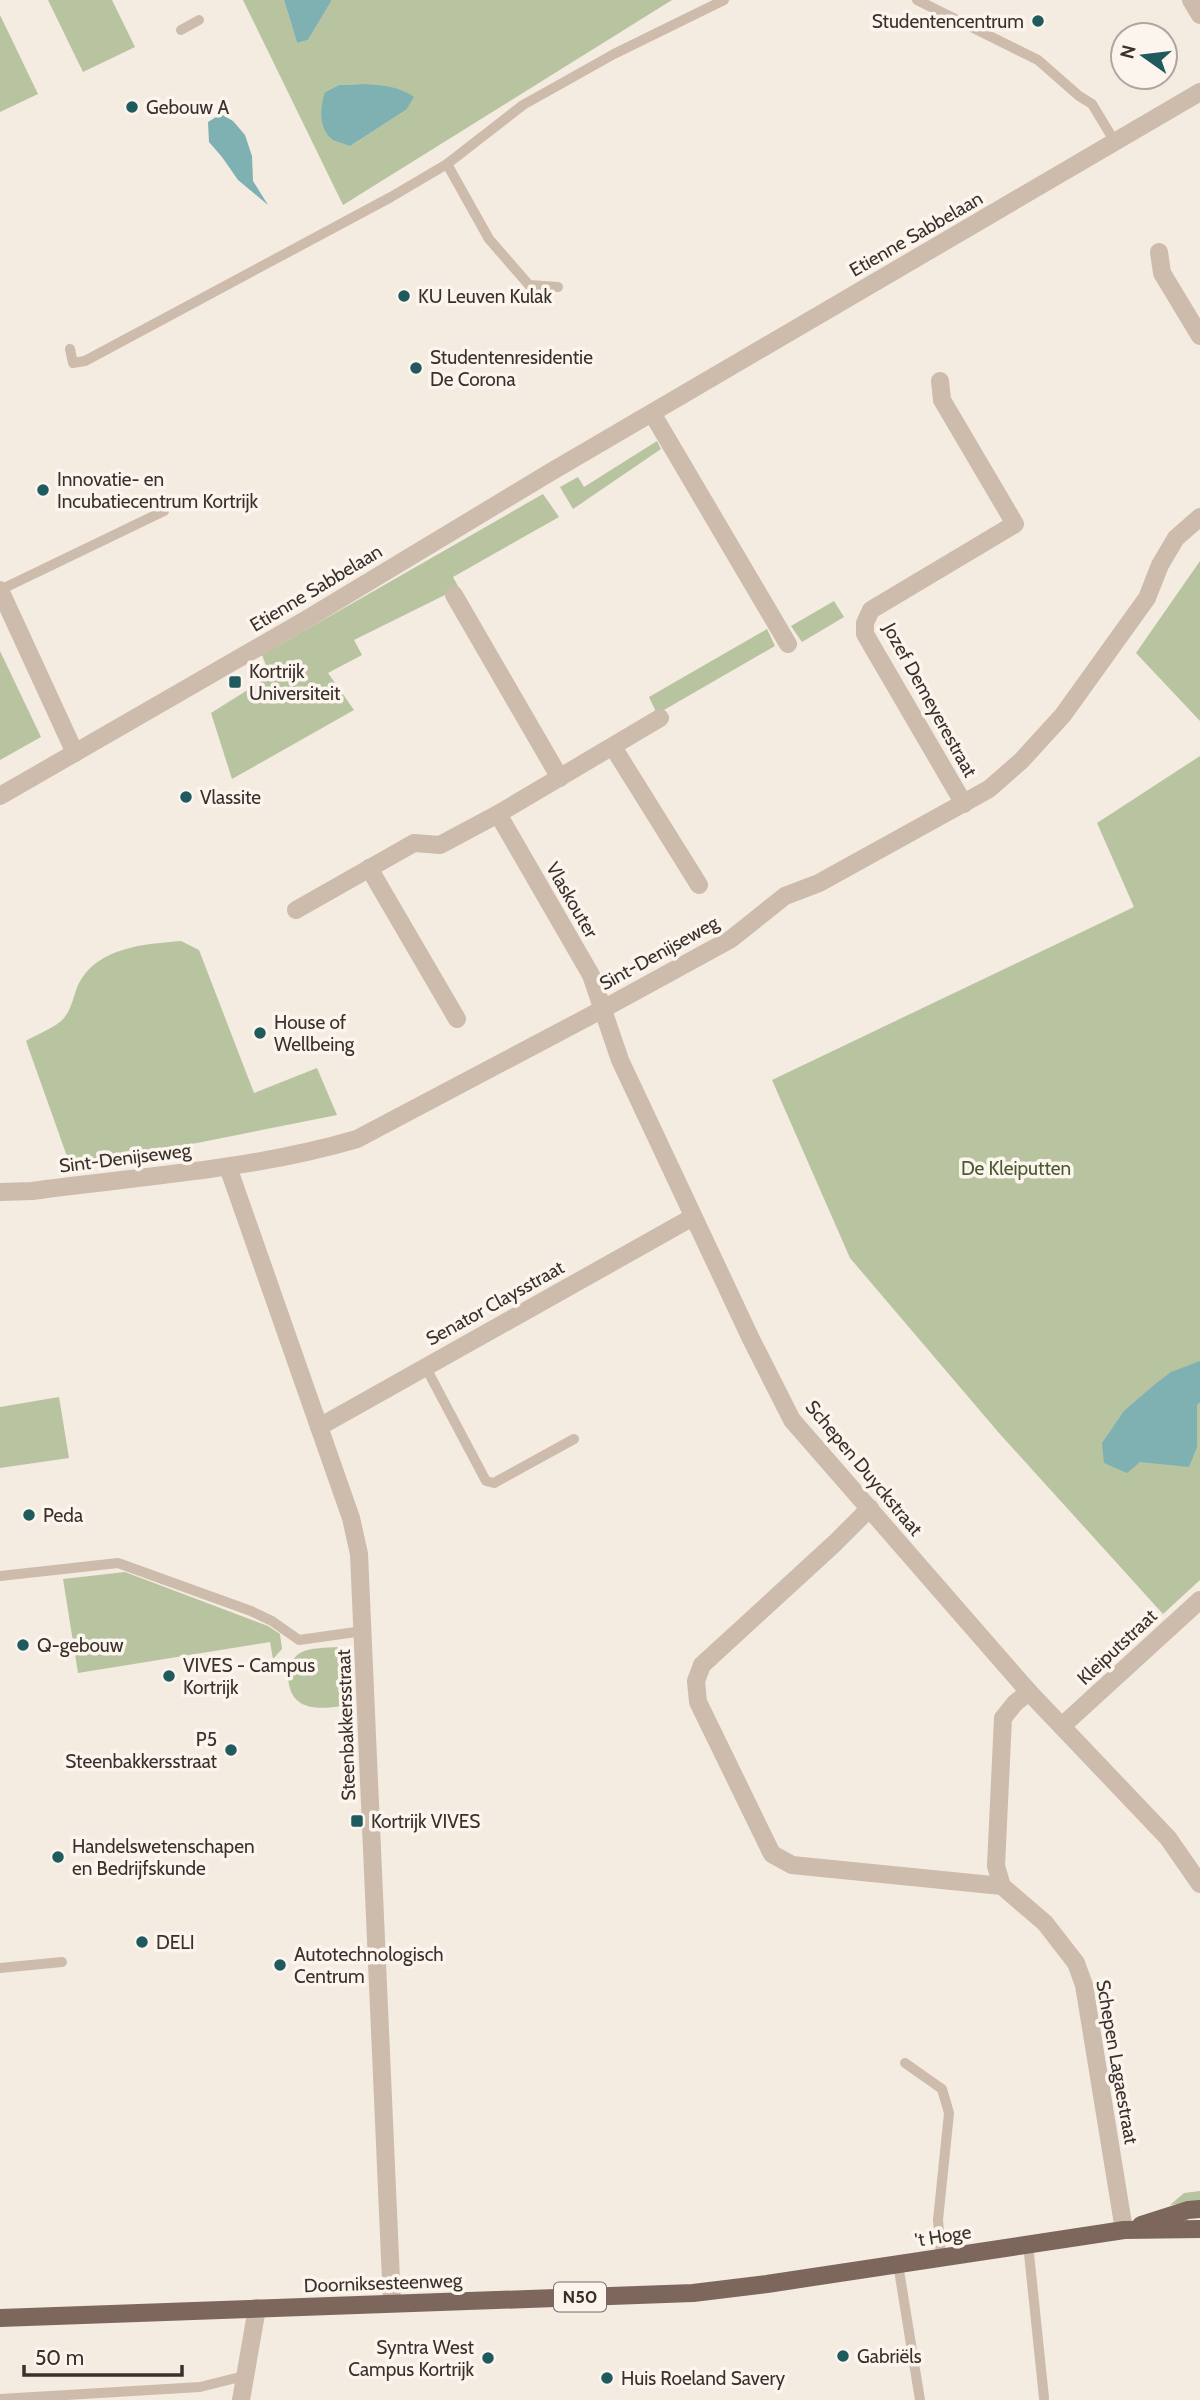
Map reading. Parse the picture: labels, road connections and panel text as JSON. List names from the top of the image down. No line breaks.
{"streets":{"main road":["'t Hoge","Doorniksesteenweg","N50"],"street":["Etienne Sabbelaan","Jozef Demeyerestraat","Vlaskouter","Sint-Denijseweg","Senator Claysstraat","Schepen Duyckstraat","Kleiputstraat","Steenbakkersstraat","Schepen Lagaestraat"]},"crossings":[["Jozef Demeyerestraat","Sint-Denijseweg"],["Vlaskouter","Sint-Denijseweg"],["Vlaskouter","Schepen Duyckstraat"],["Sint-Denijseweg","Schepen Duyckstraat"],["Sint-Denijseweg","Steenbakkersstraat"],["Senator Claysstraat","Schepen Duyckstraat"],["Senator Claysstraat","Steenbakkersstraat"],["Schepen Duyckstraat","Kleiputstraat"],["Steenbakkersstraat","Doorniksesteenweg"],["Schepen Lagaestraat","'t Hoge"],["'t Hoge","Doorniksesteenweg"]],"parks":["De Kleiputten"],"places":{"other":["Studentencentrum","Gebouw A","KU Leuven Kulak","Studentenresidentie De Corona","Innovatie- en Incubatiecentrum Kortrijk","Vlassite","House of Wellbeing","Peda","Q-gebouw","VIVES - Campus Kortrijk","P5 Steenbakkersstraat","Handelswetenschapen en Bedrijfskunde","DELI","Autotechnologisch Centrum","Gabriëls","Syntra West Campus Kortrijk","Huis Roeland Savery"],"transit":["Kortrijk Universiteit","Kortrijk VIVES"]},"scale_bar":"50 m","north":"left"}
